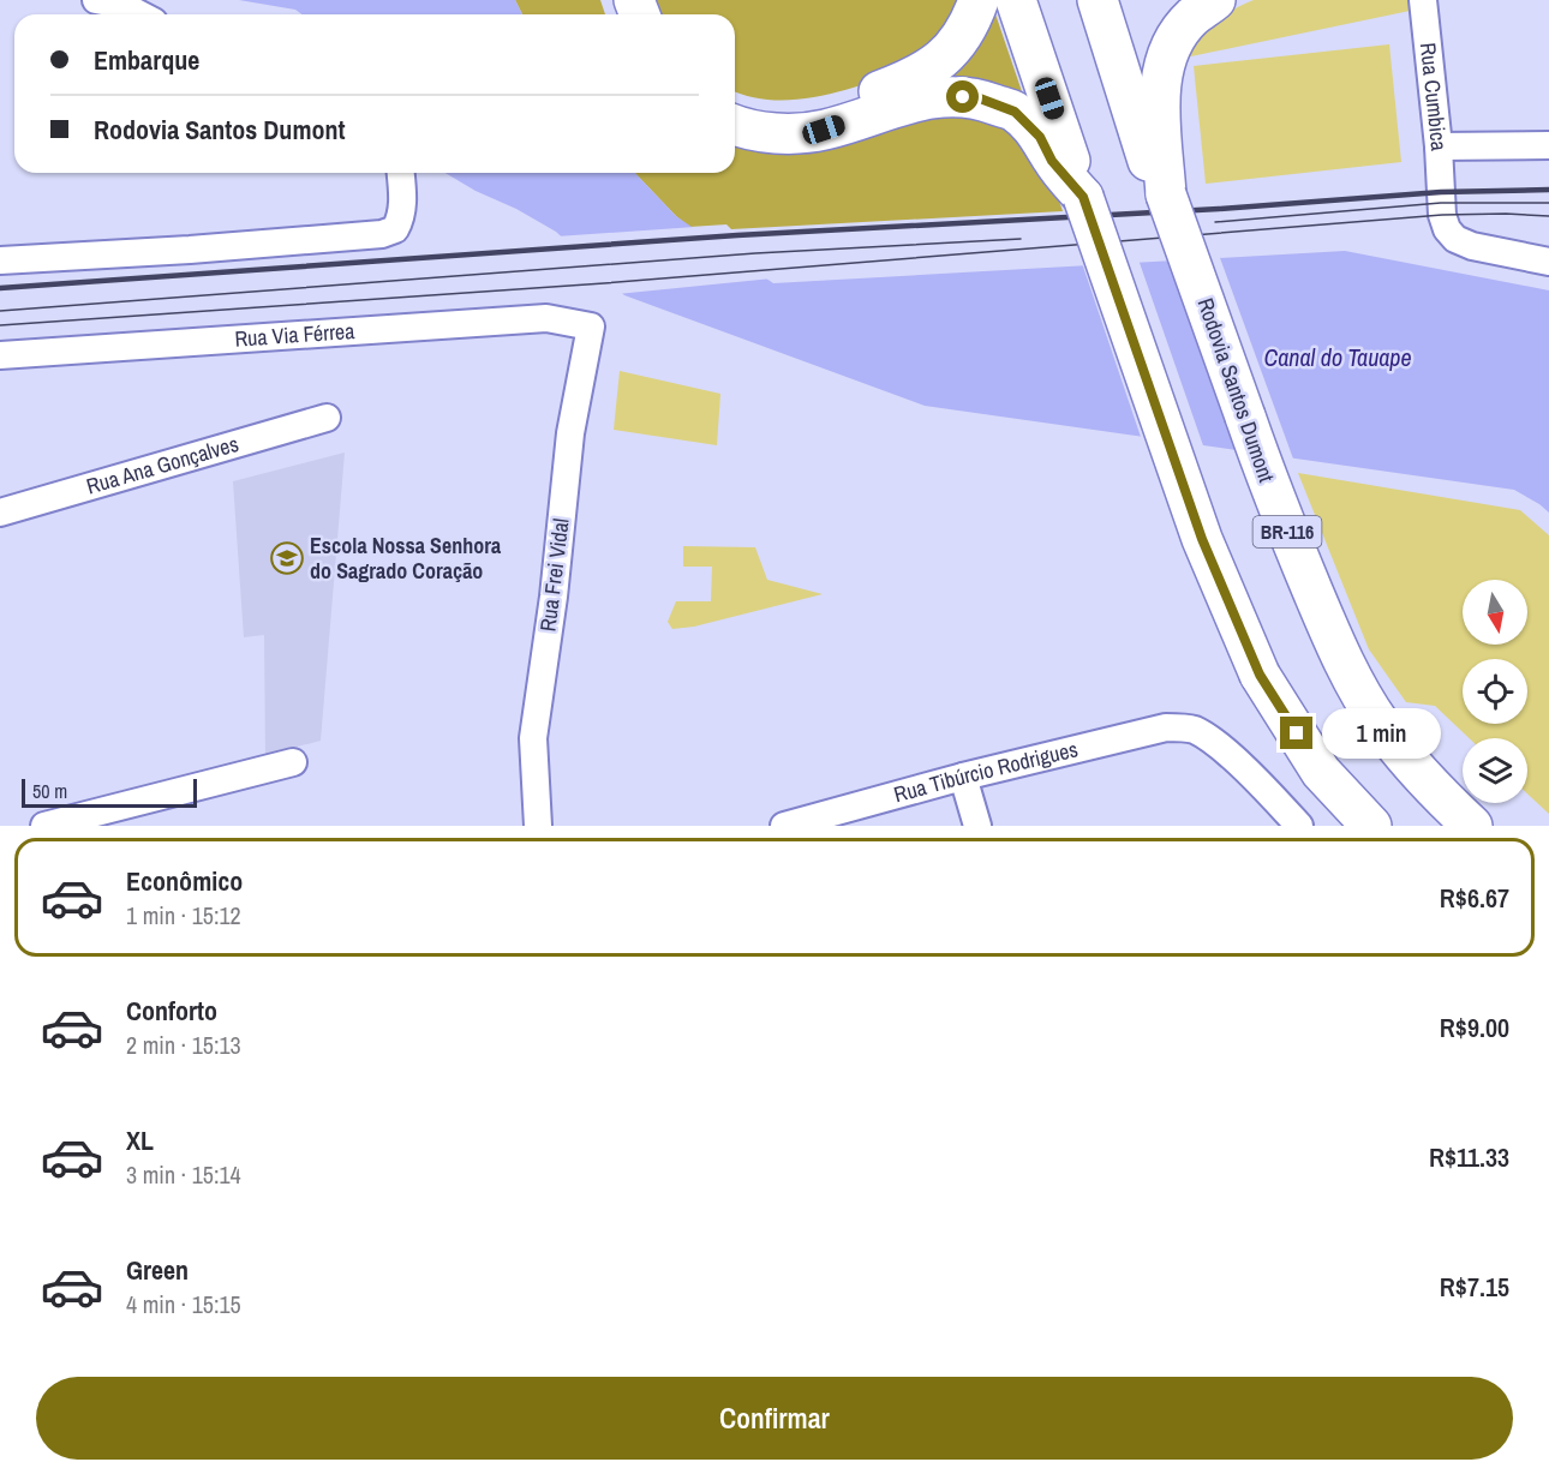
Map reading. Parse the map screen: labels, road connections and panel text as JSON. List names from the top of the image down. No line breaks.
{"streets":{"highway":["Rodovia Santos Dumont","BR-116"],"street":["Rua Cumbica","Rua Via Férrea","Rua Ana Gonçalves","Rua Frei Vidal","Rua Tibúrcio Rodrigues"]},"crossings":[["Rua Via Férrea","Rua Frei Vidal"]],"water":["Canal do Tauape"],"places":{"school or university":["Escola Nossa Senhora do Sagrado Coração"]},"scale_bar":"50 m","north":"bottom","page":{"banner":["Embarque","Rodovia Santos Dumont"],"bubble":"1 min","scale":"50 m","list":[{"name":"Econômico","note":"1 min · 15:12","value":"R$6.67"},{"name":"Conforto","note":"2 min · 15:13","value":"R$9.00"},{"name":"XL","note":"3 min · 15:14","value":"R$11.33"},{"name":"Green","note":"4 min · 15:15","value":"R$7.15"}],"buttons":"Confirmar"}}
